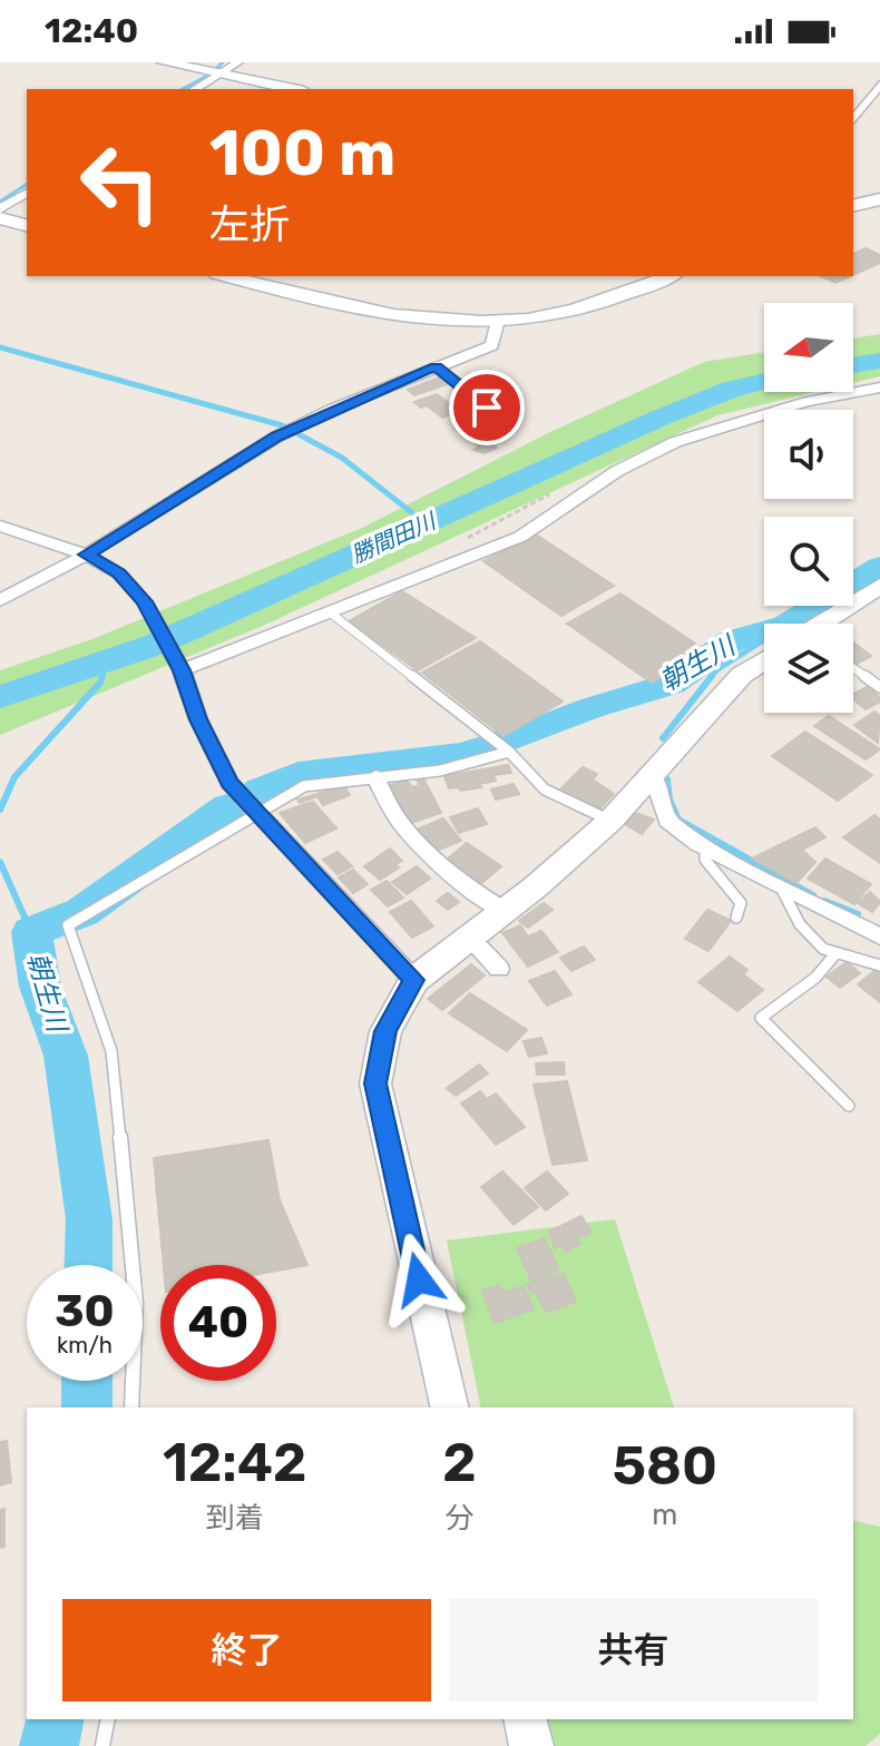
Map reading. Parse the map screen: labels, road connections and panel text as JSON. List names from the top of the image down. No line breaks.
{"water":["勝間田川","朝生川"],"north":"left","page":{"status":"12:40","turn":["100 m","左折"],"speed":"30 km/h","limit":"40","eta":["12:42","到着","2","分","580","m"],"buttons":["終了","共有"]}}
